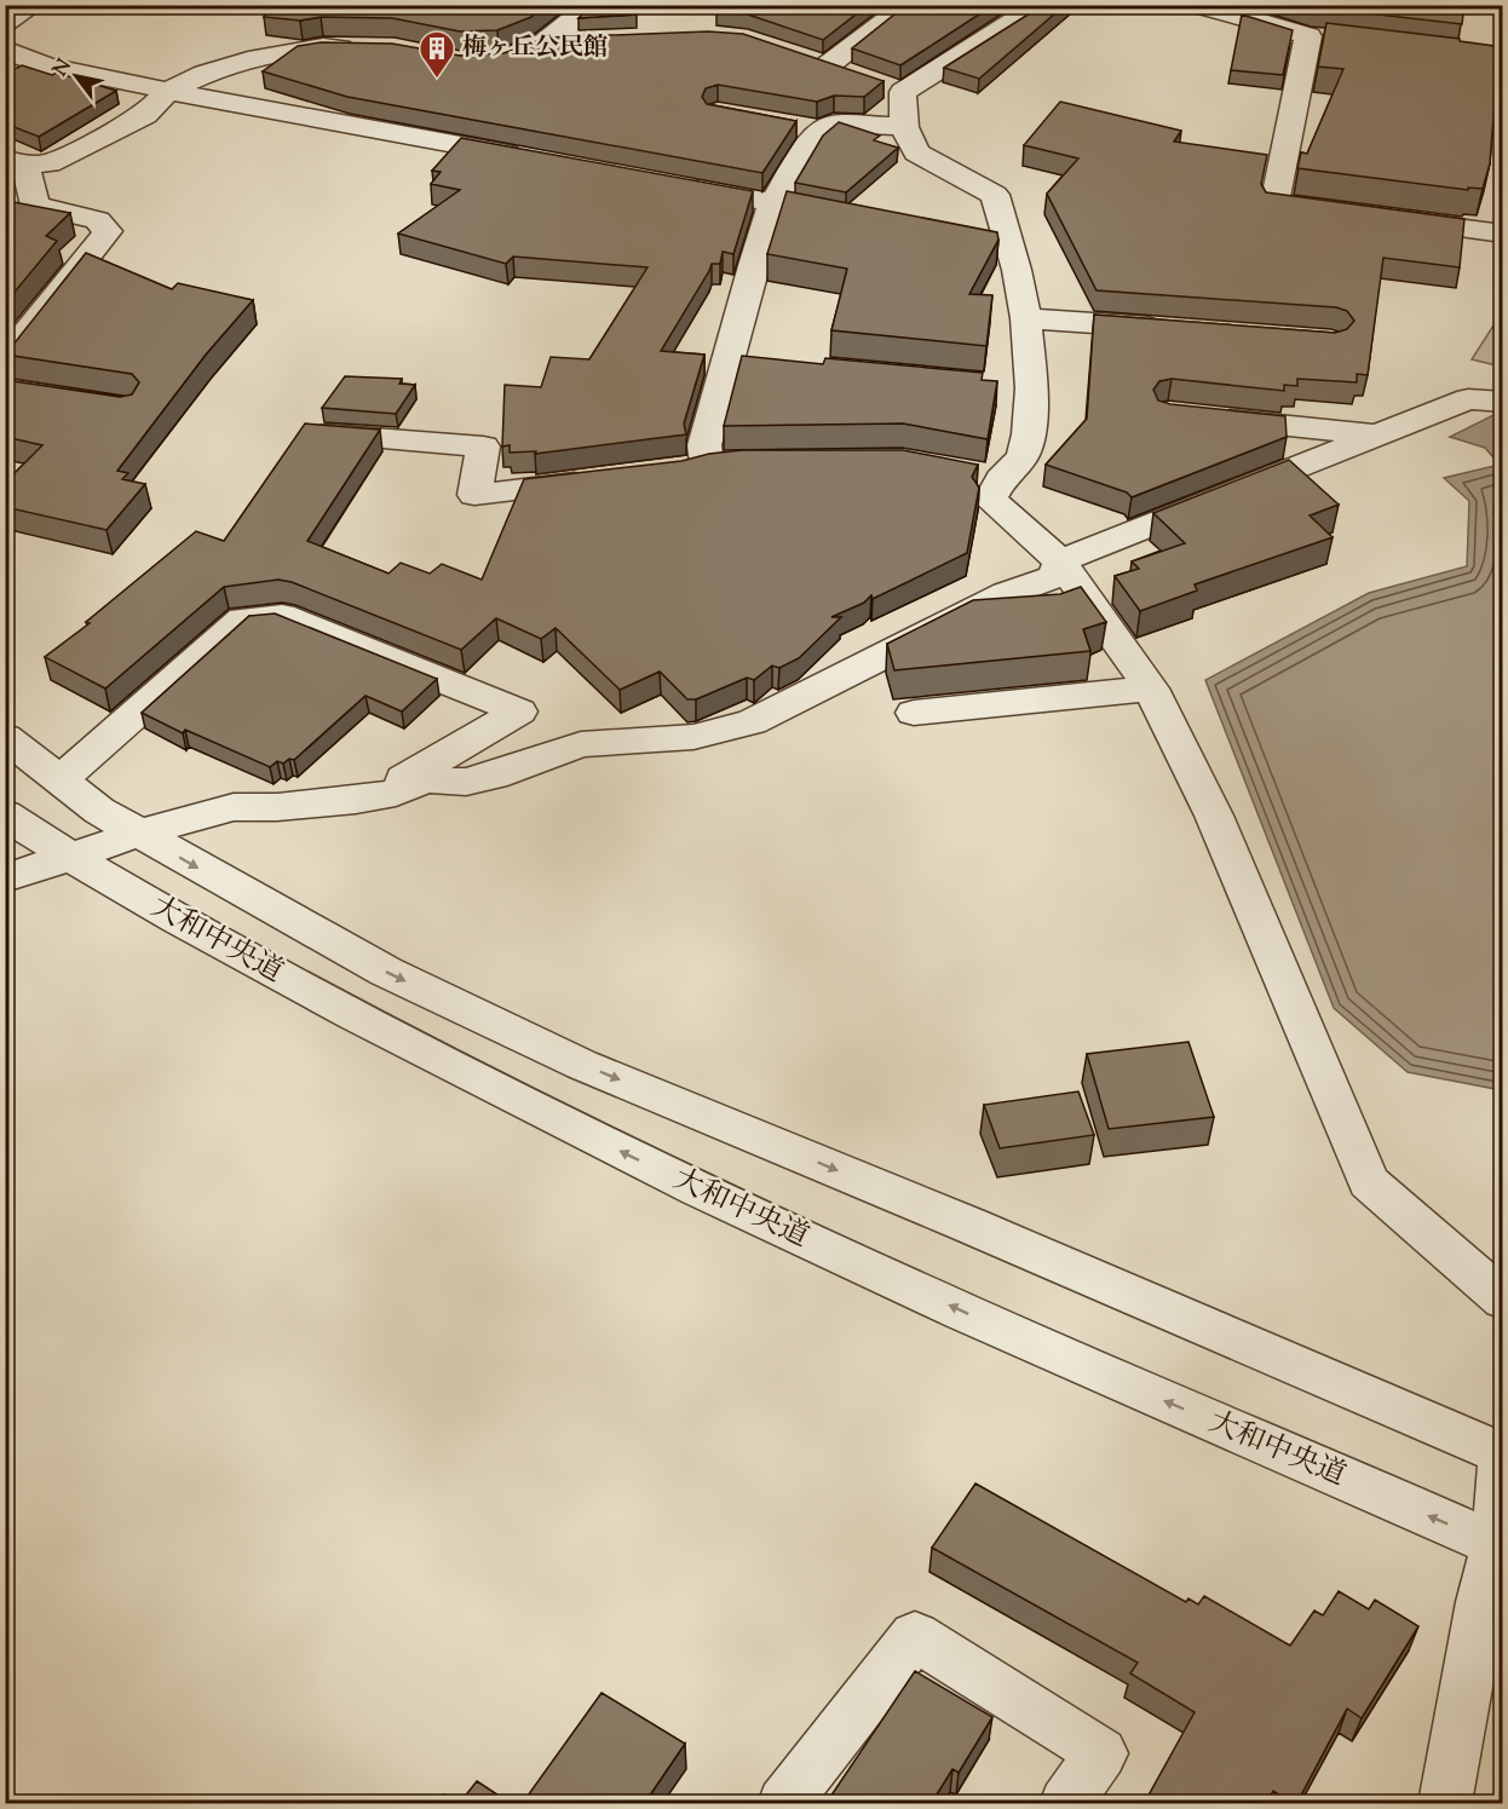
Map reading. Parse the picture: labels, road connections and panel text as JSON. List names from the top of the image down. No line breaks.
{"streets":{"street":["大和中央道"]},"places":{"building":["梅ヶ丘公民館"]},"north":"top left"}
